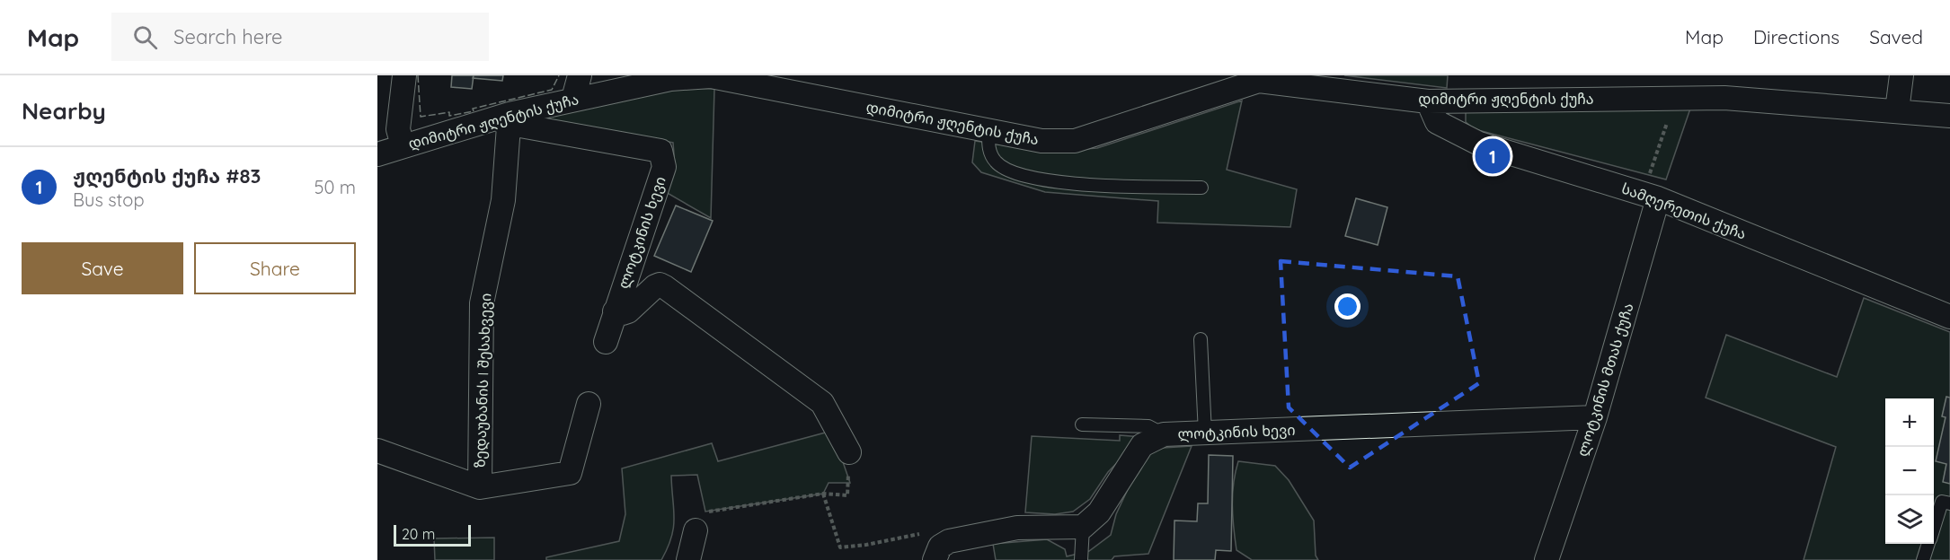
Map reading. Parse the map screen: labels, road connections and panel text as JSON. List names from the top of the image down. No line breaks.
{"streets":{"street":["დიმიტრი ჟღენტის ქუჩა","სამღერეთის ქუჩა","ლოტკინის ხევი","ლოტკინის მთას ქუჩა","ზედაუბანის I შესახვევი"]},"crossings":[["დიმიტრი ჟღენტის ქუჩა","სამღერეთის ქუჩა"],["დიმიტრი ჟღენტის ქუჩა","ლოტკინის ხევი"],["დიმიტრი ჟღენტის ქუჩა","ზედაუბანის I შესახვევი"],["სამღერეთის ქუჩა","ლოტკინის მთას ქუჩა"],["ლოტკინის ხევი","ლოტკინის მთას ქუჩა"],["ლოტკინის ხევი","ზედაუბანის I შესახვევი"]],"scale_bar":"20 m","page":{"header":"Map","search":"Search here","nav":["Map","Directions","Saved"],"heading":"Nearby","pins":"1","list":[{"mark":"1","name":"ჟღენტის ქუჩა #83","note":"Bus stop","value":"50 m"}],"buttons":["Save","Share"],"map_buttons":["+","−"],"scale":"20 m"}}
